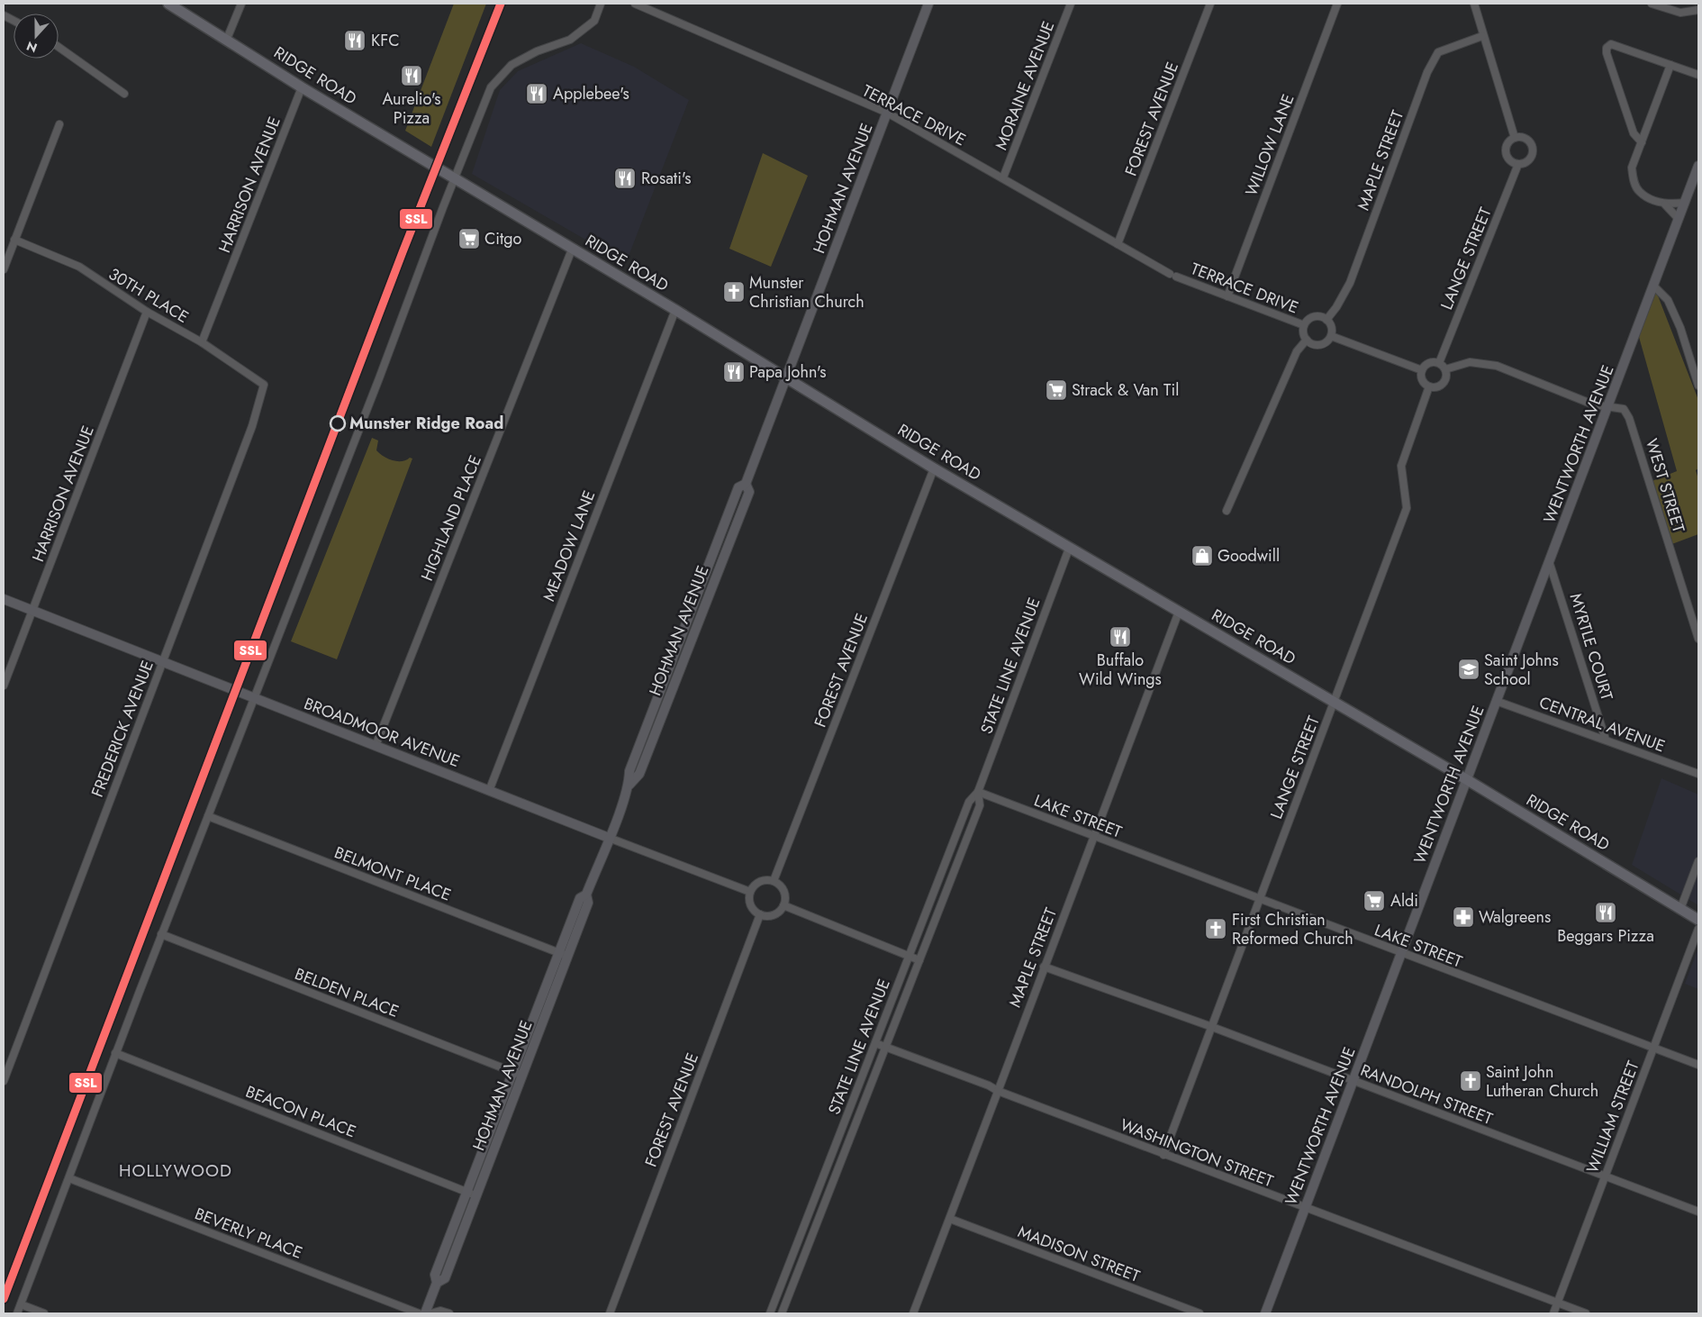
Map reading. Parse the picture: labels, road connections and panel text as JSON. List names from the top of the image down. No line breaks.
{"streets":{"main road":["RIDGE ROAD"],"street":["MORAINE AVENUE","TERRACE DRIVE","FOREST AVENUE","WILLOW LANE","MAPLE STREET","HARRISON AVENUE","HOHMAN AVENUE","LANGE STREET","30TH PLACE","WENTWORTH AVENUE","WEST STREET","HIGHLAND PLACE","MEADOW LANE","MYRTLE COURT","STATE LINE AVENUE","CENTRAL AVENUE","FREDERICK AVENUE","BROADMOOR AVENUE","LAKE STREET","BELMONT PLACE","BELDEN PLACE","RANDOLPH STREET","BEACON PLACE","WILLIAM STREET","WASHINGTON STREET","BEVERLY PLACE","MADISON STREET"]},"crossings":[["RIDGE ROAD","FOREST AVENUE"],["RIDGE ROAD","MAPLE STREET"],["RIDGE ROAD","HARRISON AVENUE"],["RIDGE ROAD","HOHMAN AVENUE"],["RIDGE ROAD","LANGE STREET"],["RIDGE ROAD","WENTWORTH AVENUE"],["RIDGE ROAD","HIGHLAND PLACE"],["RIDGE ROAD","MEADOW LANE"],["RIDGE ROAD","STATE LINE AVENUE"],["MORAINE AVENUE","TERRACE DRIVE"],["TERRACE DRIVE","FOREST AVENUE"],["TERRACE DRIVE","WILLOW LANE"],["TERRACE DRIVE","MAPLE STREET"],["TERRACE DRIVE","HOHMAN AVENUE"],["FOREST AVENUE","BROADMOOR AVENUE"],["MAPLE STREET","LAKE STREET"],["MAPLE STREET","RANDOLPH STREET"],["MAPLE STREET","WASHINGTON STREET"],["MAPLE STREET","MADISON STREET"],["HARRISON AVENUE","30TH PLACE"],["HARRISON AVENUE","BROADMOOR AVENUE"],["HOHMAN AVENUE","BROADMOOR AVENUE"],["HOHMAN AVENUE","BELMONT PLACE"],["HOHMAN AVENUE","BELDEN PLACE"],["HOHMAN AVENUE","BEACON PLACE"],["LANGE STREET","LAKE STREET"],["LANGE STREET","RANDOLPH STREET"],["LANGE STREET","WASHINGTON STREET"],["30TH PLACE","FREDERICK AVENUE"],["WENTWORTH AVENUE","WEST STREET"],["WENTWORTH AVENUE","MYRTLE COURT"],["WENTWORTH AVENUE","CENTRAL AVENUE"],["WENTWORTH AVENUE","LAKE STREET"],["WENTWORTH AVENUE","RANDOLPH STREET"],["WENTWORTH AVENUE","WASHINGTON STREET"],["HIGHLAND PLACE","BROADMOOR AVENUE"],["MEADOW LANE","BROADMOOR AVENUE"],["MYRTLE COURT","CENTRAL AVENUE"],["STATE LINE AVENUE","LAKE STREET"],["STATE LINE AVENUE","WASHINGTON STREET"],["FREDERICK AVENUE","BROADMOOR AVENUE"],["LAKE STREET","WILLIAM STREET"],["RANDOLPH STREET","WILLIAM STREET"],["WILLIAM STREET","WASHINGTON STREET"]],"districts":["HOLLYWOOD"],"places":{"restaurant":["KFC","Aurelio's Pizza","Applebee's","Rosati's","Papa John's","Buffalo Wild Wings","Beggars Pizza"],"supermarket":["Citgo","Strack & Van Til","Aldi"],"church":["Munster Christian Church","First Christian Reformed Church","Saint John Lutheran Church"],"other":["Munster Ridge Road"],"shop":["Goodwill"],"school or university":["Saint Johns School"],"pharmacy":["Walgreens"]},"lines":["transit line SSL"],"north":"bottom"}
